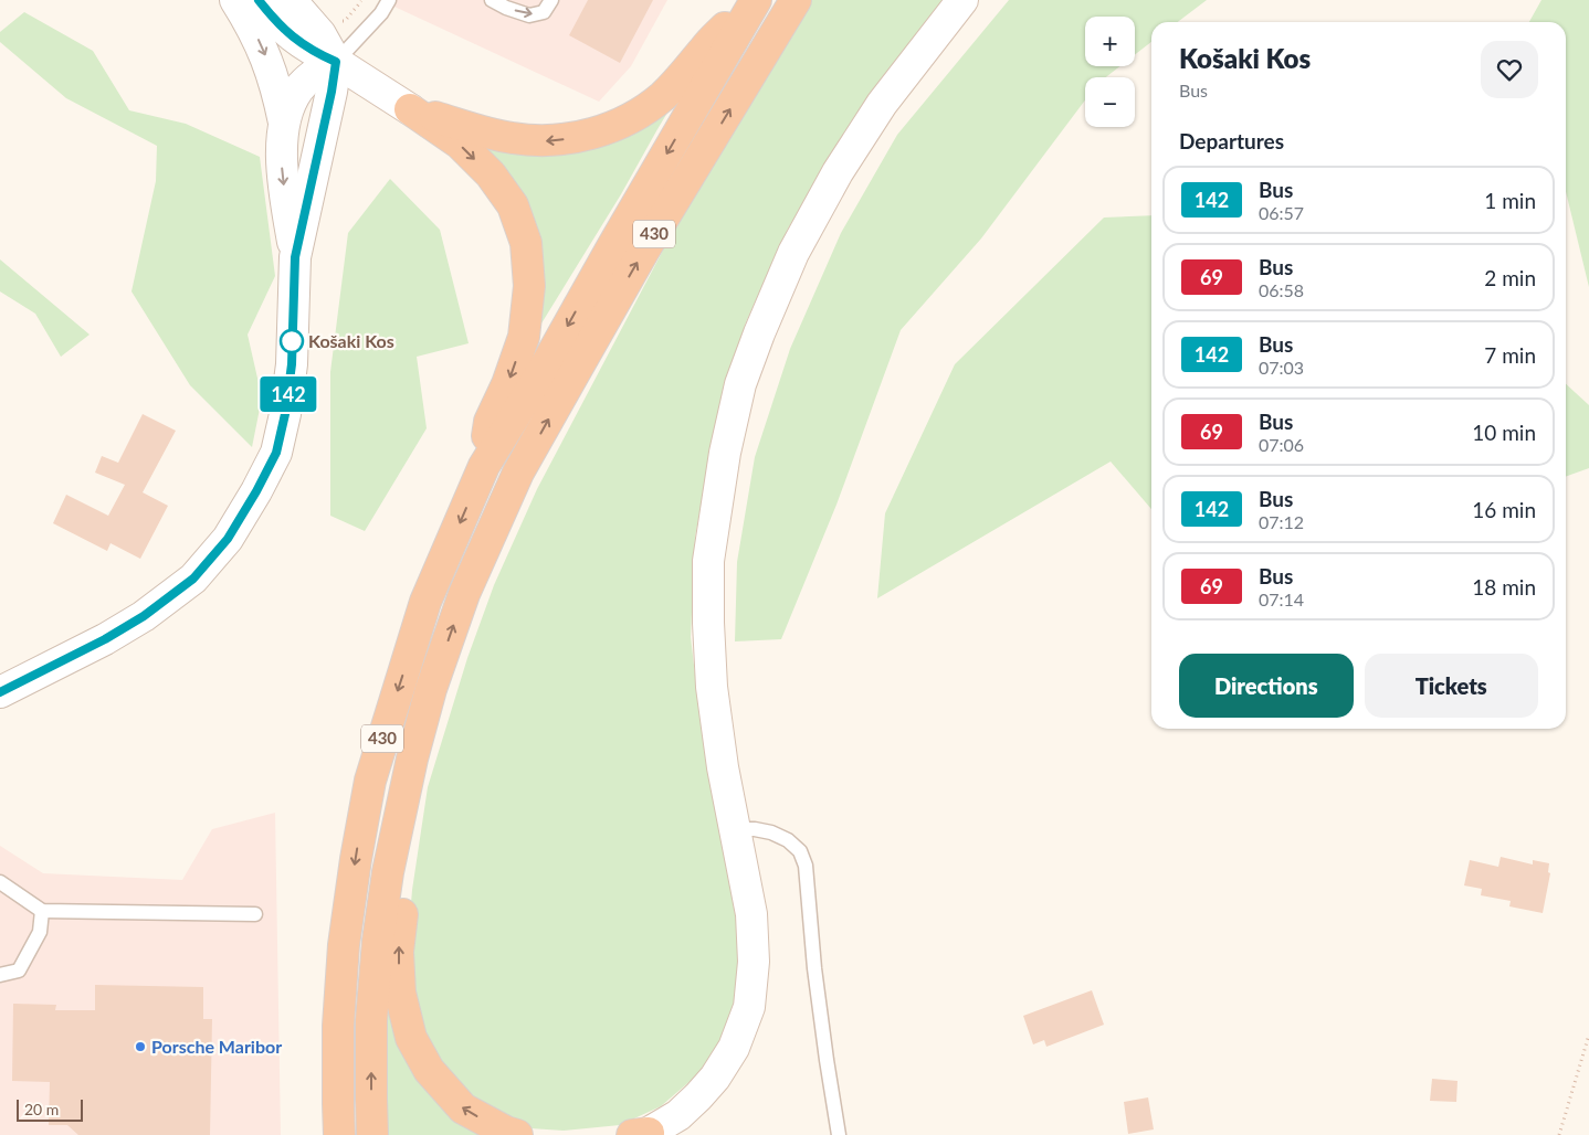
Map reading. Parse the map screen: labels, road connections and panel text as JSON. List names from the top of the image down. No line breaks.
{"streets":{"highway":["430"]},"places":["Košaki Kos","Porsche Maribor"],"lines":["bus line 142"],"scale_bar":"20 m","page":{"on_map":"142","map_buttons":["+","−"],"heading":[["Košaki Kos","Bus"],"Departures"],"list":[{"mark":"142","name":"Bus","note":"06:57","value":"1 min"},{"mark":"69","name":"Bus","note":"06:58","value":"2 min"},{"mark":"142","name":"Bus","note":"07:03","value":"7 min"},{"mark":"69","name":"Bus","note":"07:06","value":"10 min"},{"mark":"142","name":"Bus","note":"07:12","value":"16 min"},{"mark":"69","name":"Bus","note":"07:14","value":"18 min"}],"buttons":["Directions","Tickets"],"scale":"20 m"}}
